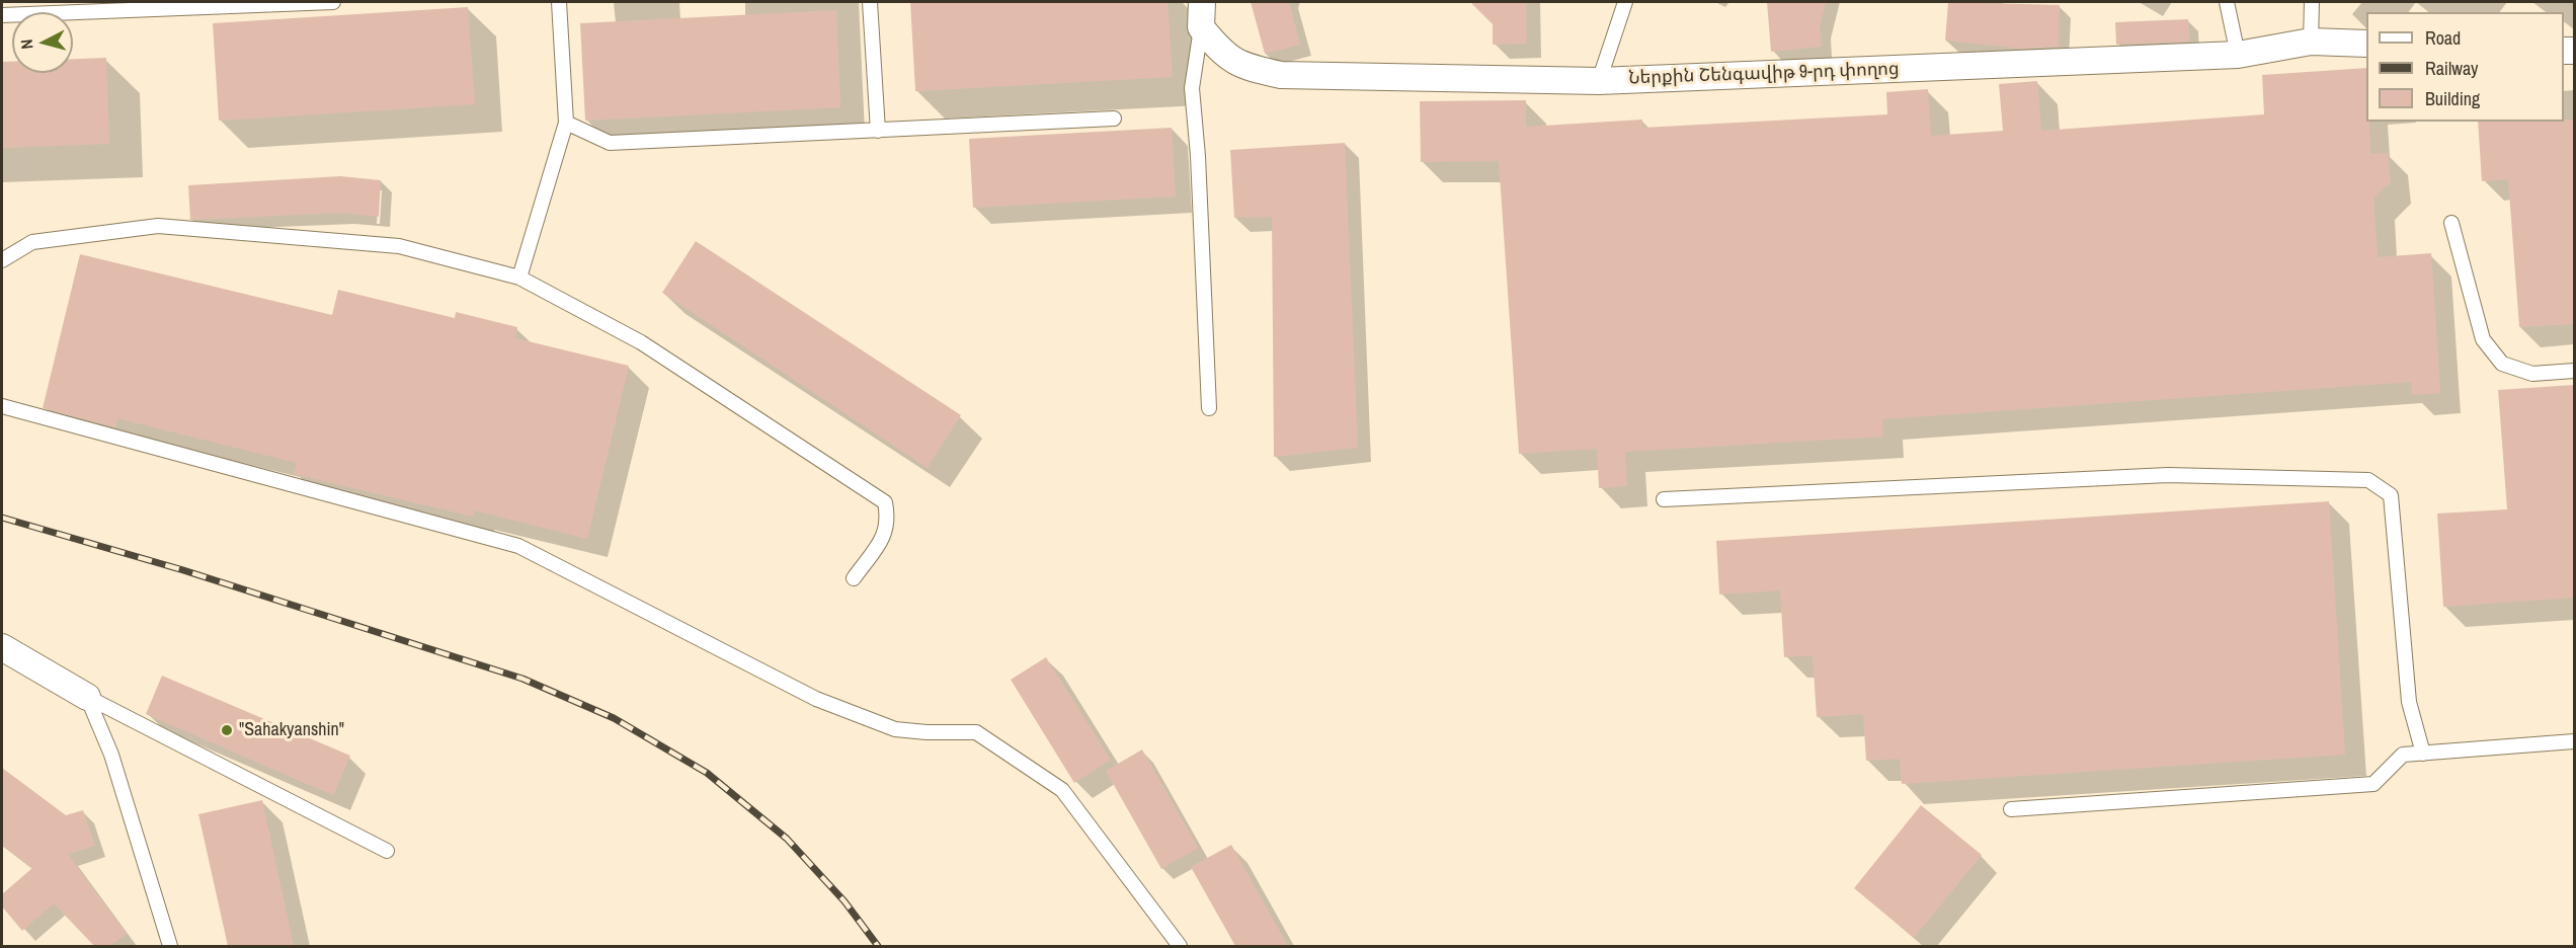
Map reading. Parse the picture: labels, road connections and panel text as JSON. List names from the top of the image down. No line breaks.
{"streets":{"street":["Ներքին Շենգավիթ 9-րդ փողոց"]},"places":["\"Sahakyanshin\""],"legend":["Road","Railway","Building"],"north":"left"}
